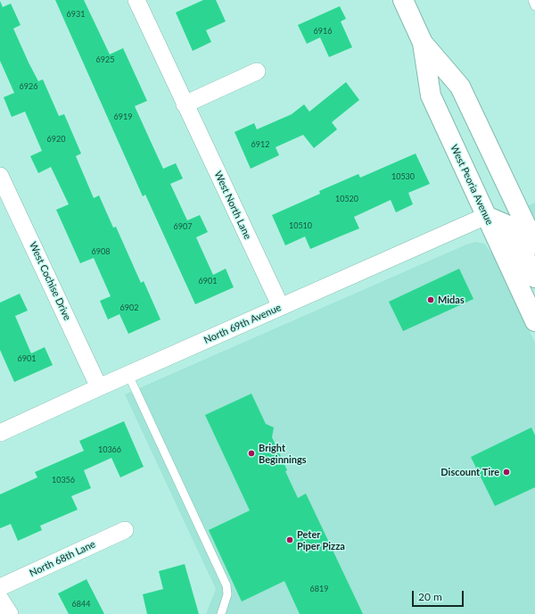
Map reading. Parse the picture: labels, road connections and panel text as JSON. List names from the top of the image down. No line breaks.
{"streets":{"main road":["West Peoria Avenue"],"street":["West North Lane","West Cochise Drive","North 69th Avenue","North 68th Lane"]},"crossings":[["West Peoria Avenue","North 69th Avenue"],["West North Lane","North 69th Avenue"],["West Cochise Drive","North 69th Avenue"]],"places":["Midas","Bright Beginnings","Discount Tire","Peter Piper Pizza"],"house_numbers":["6931","6916","6925","6926","6919","6920","6912","10530","10520","10510","6907","6908","6901","6902","6901","10366","10356","6819","6844"],"scale_bar":"20 m"}
